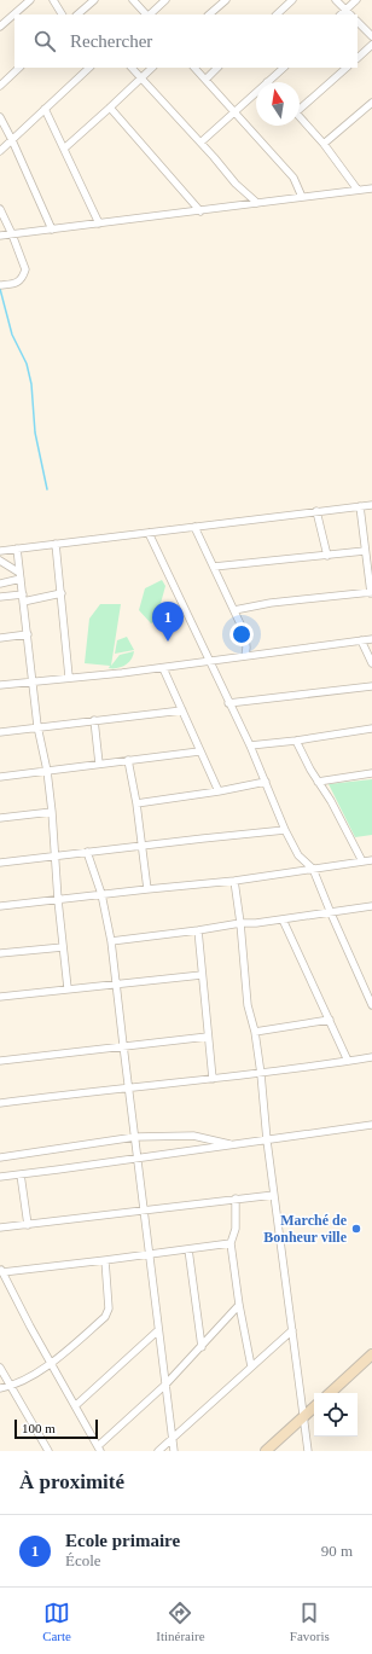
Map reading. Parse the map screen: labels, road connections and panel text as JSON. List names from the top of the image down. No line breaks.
{"places":["Marché de Bonheur ville"],"scale_bar":"100 m","north":"top","page":{"search":"Rechercher","pins":"1","scale":"100 m","heading":"À proximité","list":[{"mark":"1","name":"Ecole primaire","note":"École","value":"90 m"}],"nav":["Carte","Itinéraire","Favoris"]}}
